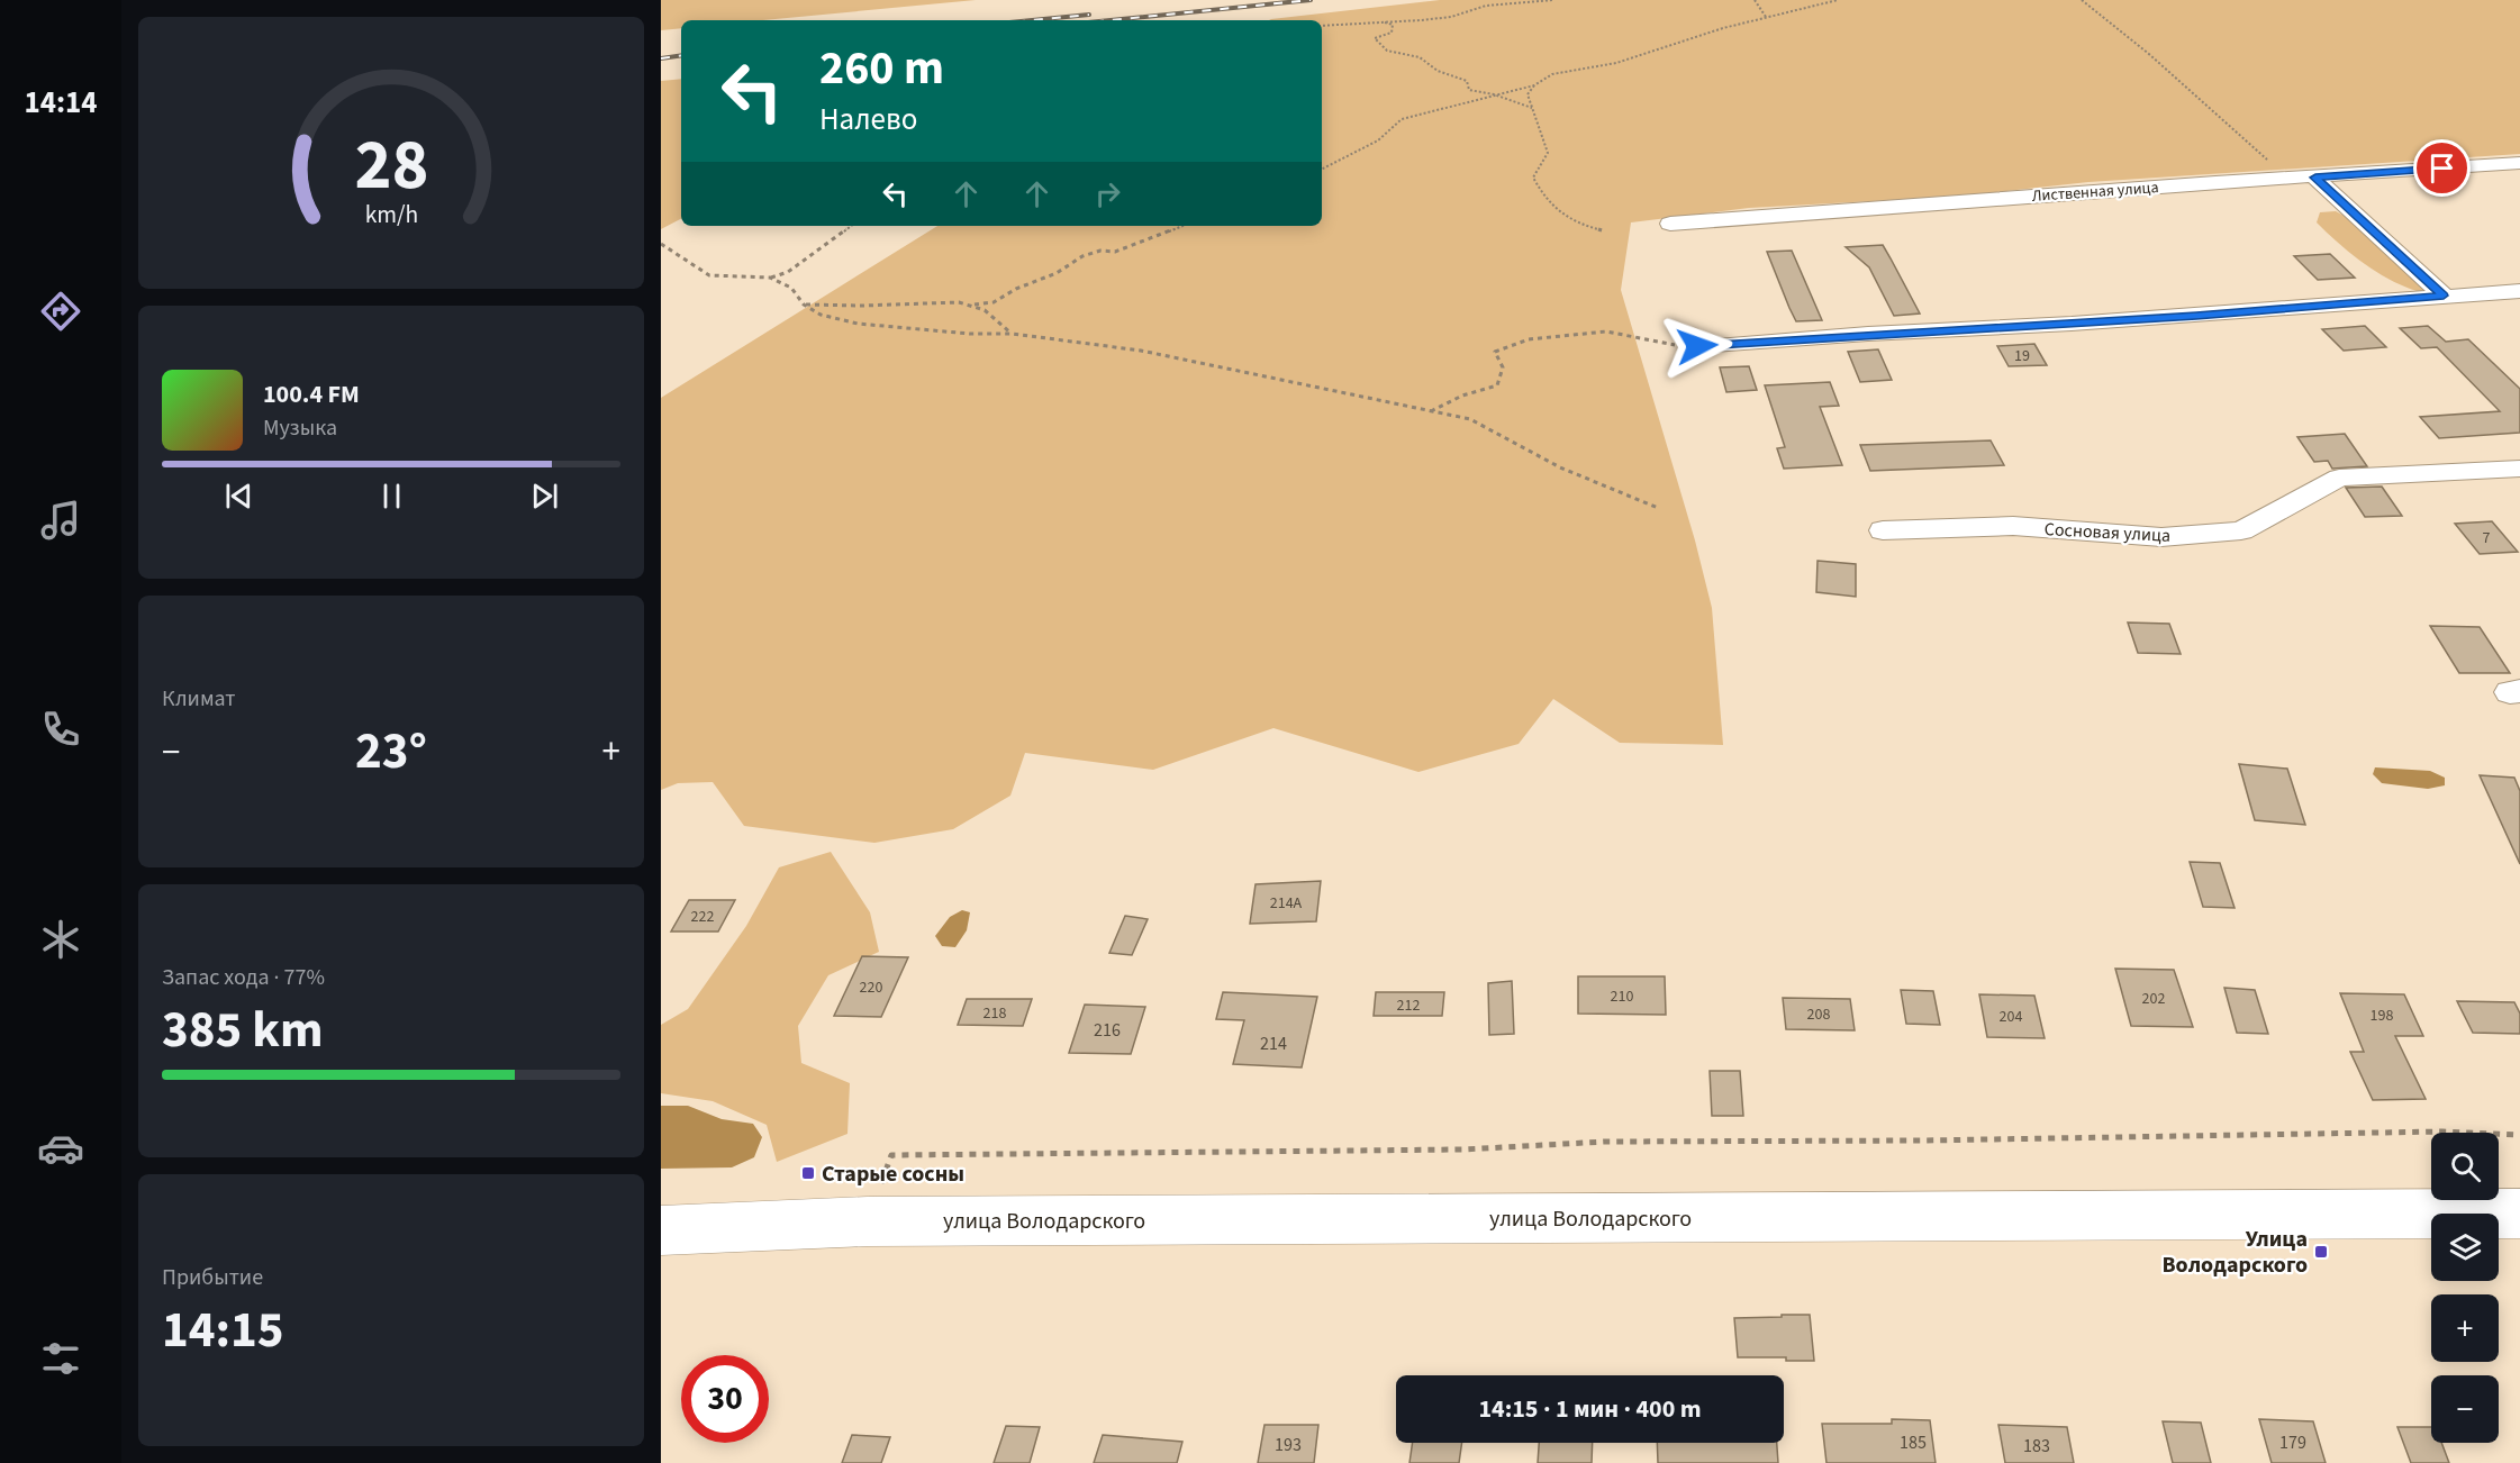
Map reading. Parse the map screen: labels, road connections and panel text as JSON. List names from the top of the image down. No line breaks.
{"streets":{"main road":["улица Володарского"],"street":["Лиственная улица","Сосновая улица"]},"places":{"transit":["Старые сосны","Улица Володарского"]},"house_numbers":["19","7","214А","222","220","210","202","212","218","208","198","204","216","214","185","179","193","183"],"page":{"tabs":"14:14","turn":["260 m","Налево"],"song":["100.4 FM","Музыка"],"tile":["Климат",["Запас хода · 77%","385 km"],["Прибытие","14:15"]],"heat":["−","23°","+"],"map_buttons":["+","−"],"limit":"30","trip":"14:15 · 1 мин · 400 m","gauge":["28","km/h"]}}
